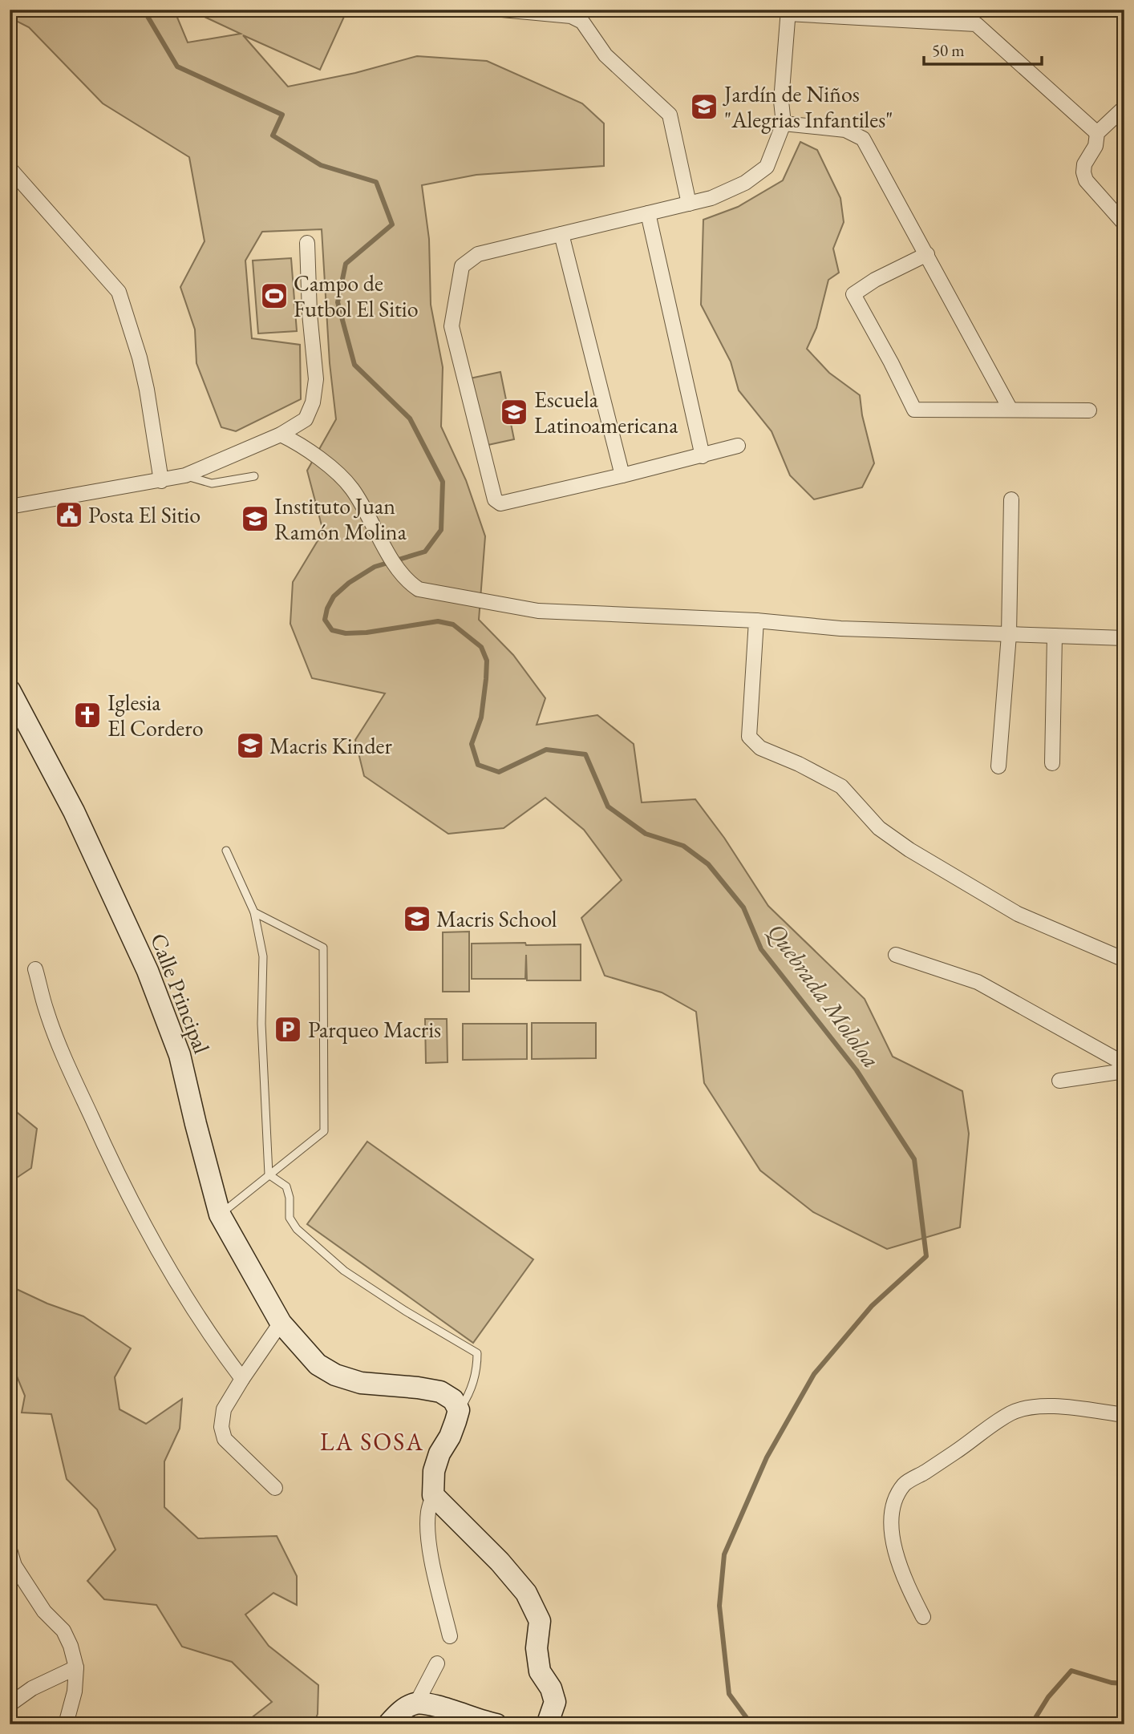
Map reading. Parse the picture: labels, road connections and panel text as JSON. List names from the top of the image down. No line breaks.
{"streets":{"street":["Calle Principal"]},"districts":["LA SOSA"],"water":["Quebrada Mololoa"],"places":{"school or university":["Jardín de Niños \"Alegrias Infantiles\"","Escuela Latinoamericana","Instituto Juan Ramón Molina","Macris Kinder","Macris School"],"sports":["Campo de Futbol El Sitio"],"public building":["Posta El Sitio"],"church":["Iglesia El Cordero"],"parking":["Parqueo Macris"]},"scale_bar":"50 m"}
